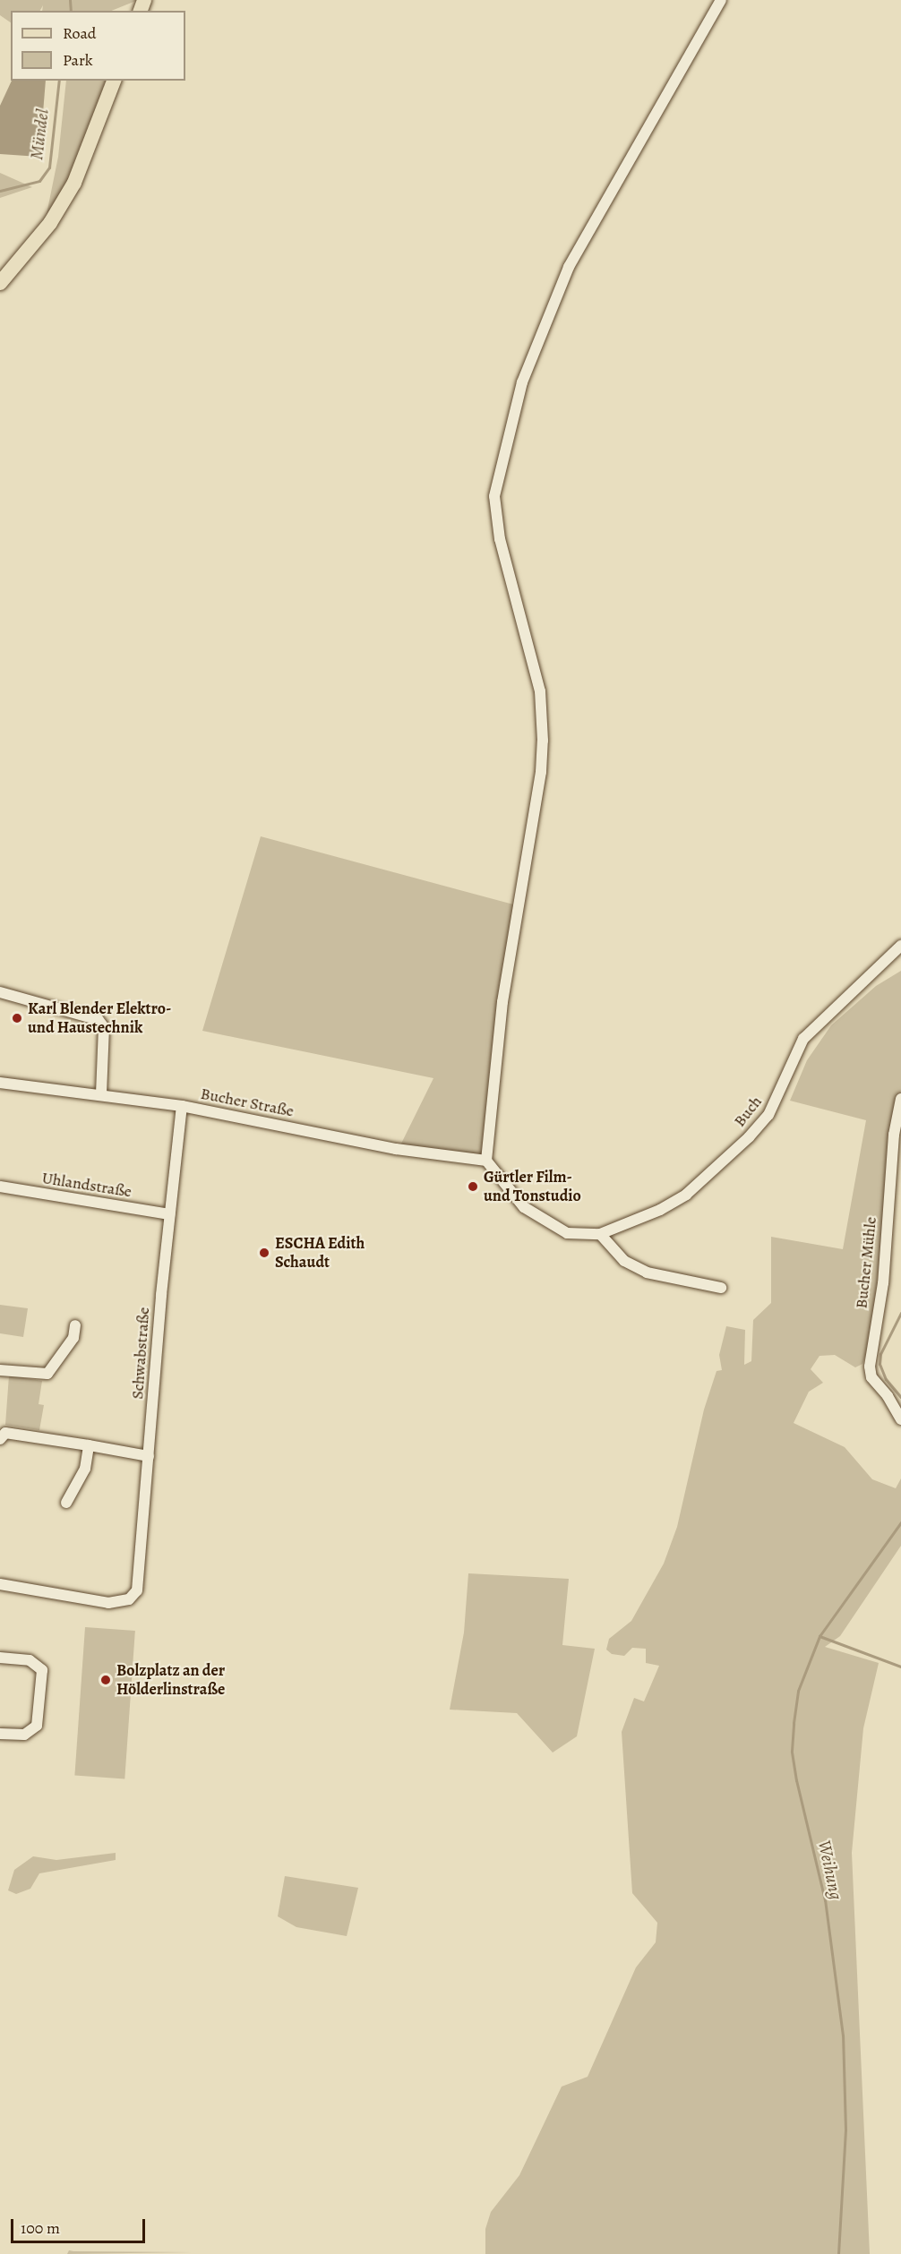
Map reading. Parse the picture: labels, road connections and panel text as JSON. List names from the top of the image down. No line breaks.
{"streets":{"street":["Bucher Straße","Buch","Uhlandstraße","Bucher Mühle","Schwabstraße"]},"crossings":[["Bucher Straße","Buch"],["Bucher Straße","Schwabstraße"],["Uhlandstraße","Schwabstraße"]],"water":["Mündel","Weihung"],"places":["Karl Blender Elektro- und Haustechnik","Gürtler Film- und Tonstudio","ESCHA Edith Schaudt","Bolzplatz an der Hölderlinstraße"],"legend":["Road","Park"],"scale_bar":"100 m"}
